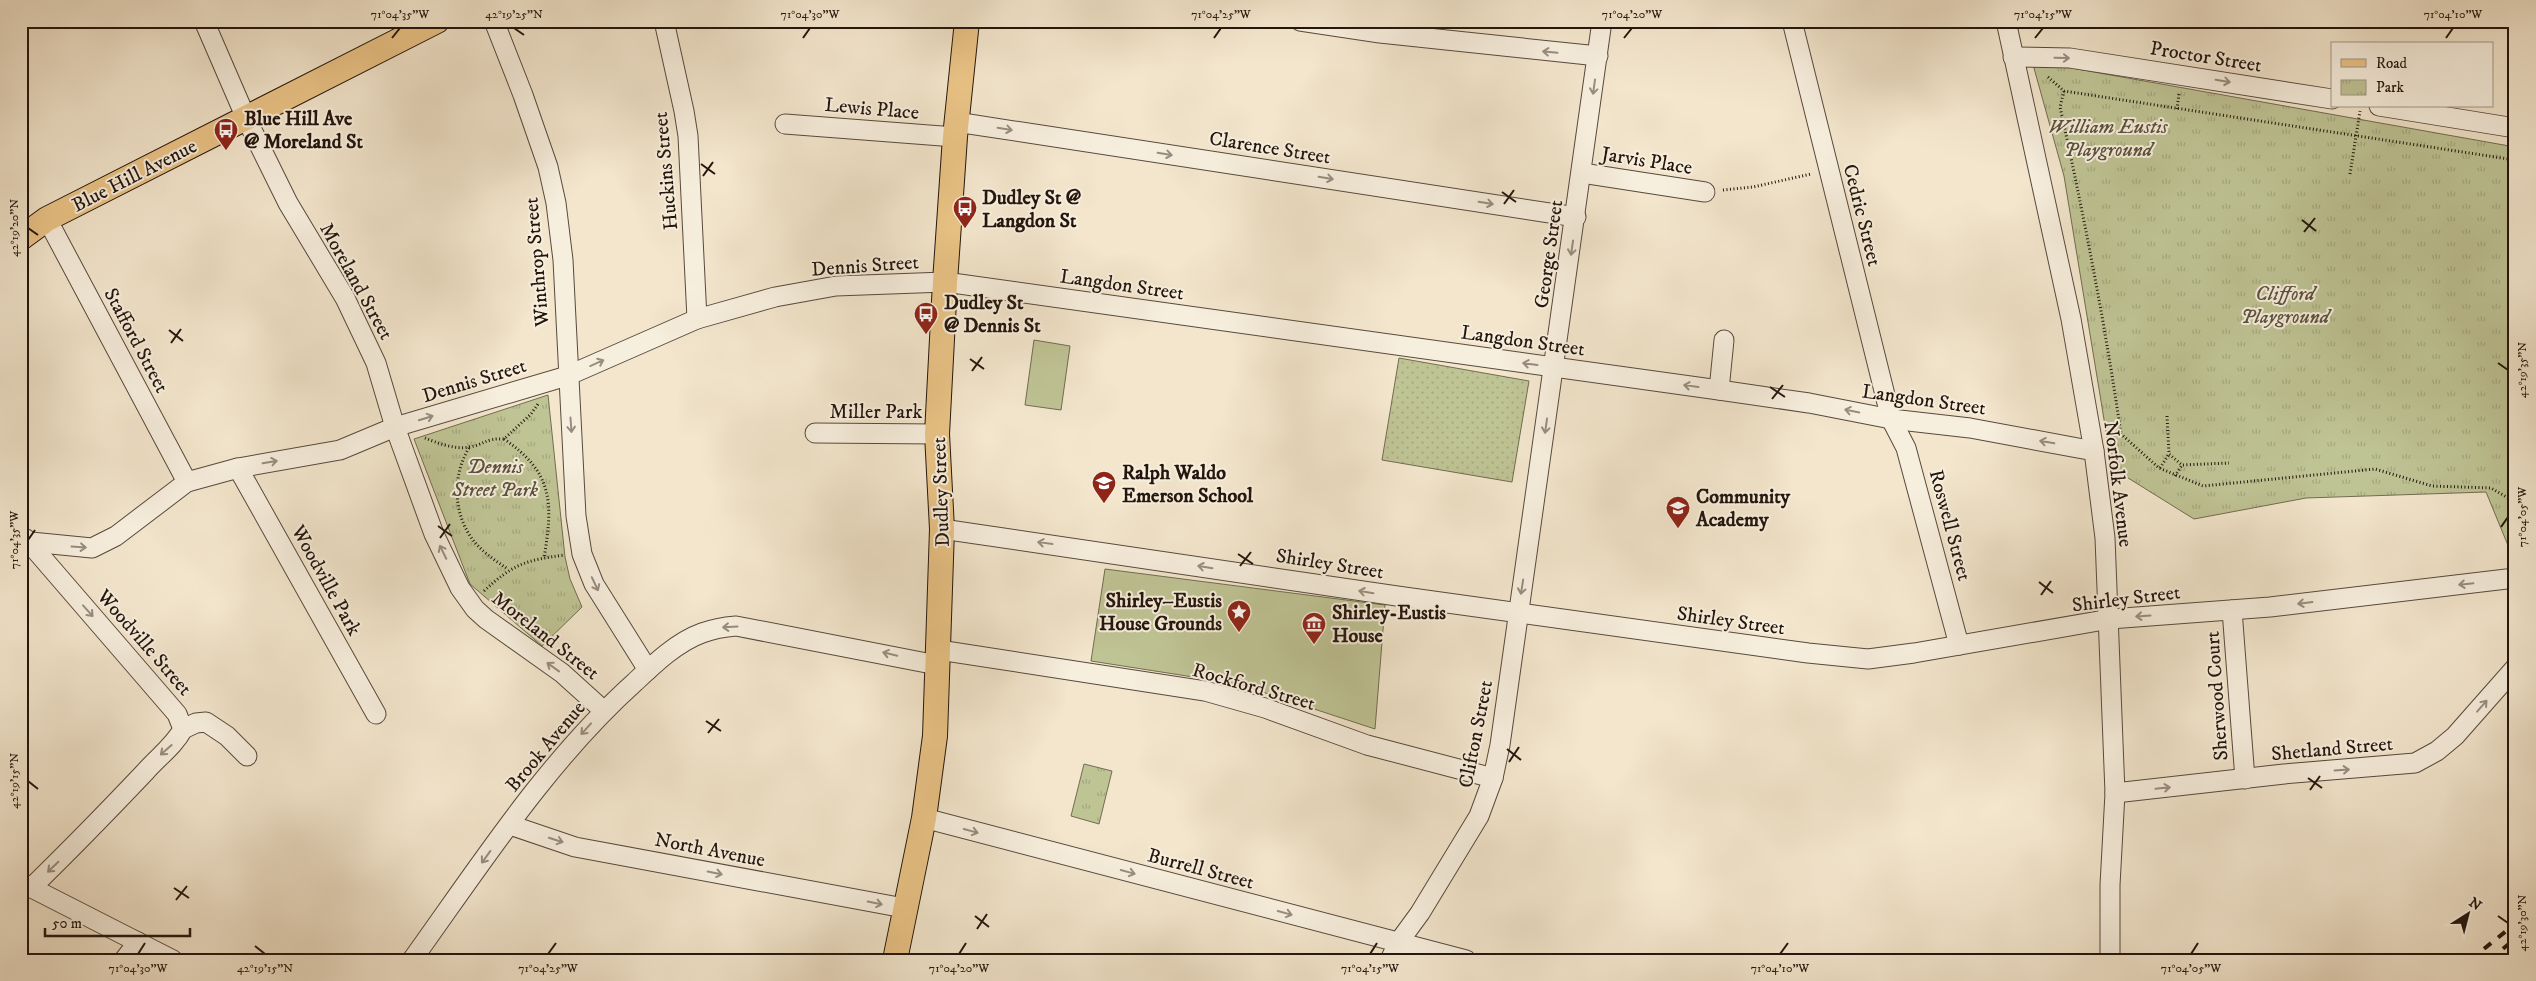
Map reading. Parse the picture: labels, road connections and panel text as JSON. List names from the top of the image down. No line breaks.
{"streets":{"main road":["Blue Hill Avenue","Dudley Street"],"street":["Proctor Street","Lewis Place","Clarence Street","Jarvis Place","Huckins Street","Cedric Street","George Street","Winthrop Street","Dennis Street","Moreland Street","Langdon Street","Stafford Street","Miller Park","Norfolk Avenue","Roswell Street","Shirley Street","Woodville Park","Woodville Street","Rockford Street","Sherwood Court","Clifton Street","Brook Avenue","Shetland Street","North Avenue","Burrell Street"]},"crossings":[["Proctor Street","Norfolk Avenue"],["Lewis Place","Clarence Street"],["Lewis Place","Dudley Street"],["Clarence Street","George Street"],["Clarence Street","Dudley Street"],["Jarvis Place","George Street"],["Huckins Street","Dennis Street"],["Blue Hill Avenue","Moreland Street"],["Blue Hill Avenue","Stafford Street"],["Cedric Street","Langdon Street"],["Cedric Street","Roswell Street"],["George Street","Langdon Street"],["George Street","Shirley Street"],["George Street","Clifton Street"],["Winthrop Street","Dennis Street"],["Winthrop Street","Brook Avenue"],["Dennis Street","Moreland Street"],["Dennis Street","Langdon Street"],["Dennis Street","Stafford Street"],["Dennis Street","Dudley Street"],["Dennis Street","Woodville Park"],["Dennis Street","Woodville Street"],["Moreland Street","Brook Avenue"],["Langdon Street","Norfolk Avenue"],["Langdon Street","Dudley Street"],["Langdon Street","Roswell Street"],["Miller Park","Dudley Street"],["Norfolk Avenue","Shirley Street"],["Norfolk Avenue","Shetland Street"],["Dudley Street","Shirley Street"],["Dudley Street","Rockford Street"],["Dudley Street","Brook Avenue"],["Dudley Street","North Avenue"],["Dudley Street","Burrell Street"],["Roswell Street","Shirley Street"],["Shirley Street","Sherwood Court"],["Shirley Street","Clifton Street"],["Rockford Street","Clifton Street"],["Rockford Street","Brook Avenue"],["Sherwood Court","Shetland Street"],["Clifton Street","Burrell Street"],["Brook Avenue","North Avenue"]],"one_way":["Proctor Street","George Street","Winthrop Street","Dennis Street","Moreland Street","Langdon Street","Shirley Street","Brook Avenue","Shetland Street","North Avenue","Burrell Street"],"parks":["William Eustis Playground","Clifford Playground","Dennis Street Park"],"places":{"bus stop":["Blue Hill Ave @ Moreland St","Dudley St @ Langdon St","Dudley St @ Dennis St"],"school or university":["Ralph Waldo Emerson School","Community Academy"],"place":["Shirley–Eustis House Grounds"],"museum":["Shirley-Eustis House"]},"legend":["Road","Park"],"scale_bar":"50 m","north":"top right","coordinates":["71°04'35\"W","42°19'25\"N","71°04'30\"W","71°04'25\"W","71°04'20\"W","71°04'15\"W","71°04'10\"W","42°19'20\"N","42°19'35\"N","71°04'05\"W","42°19'15\"N","42°19'30\"N"]}
